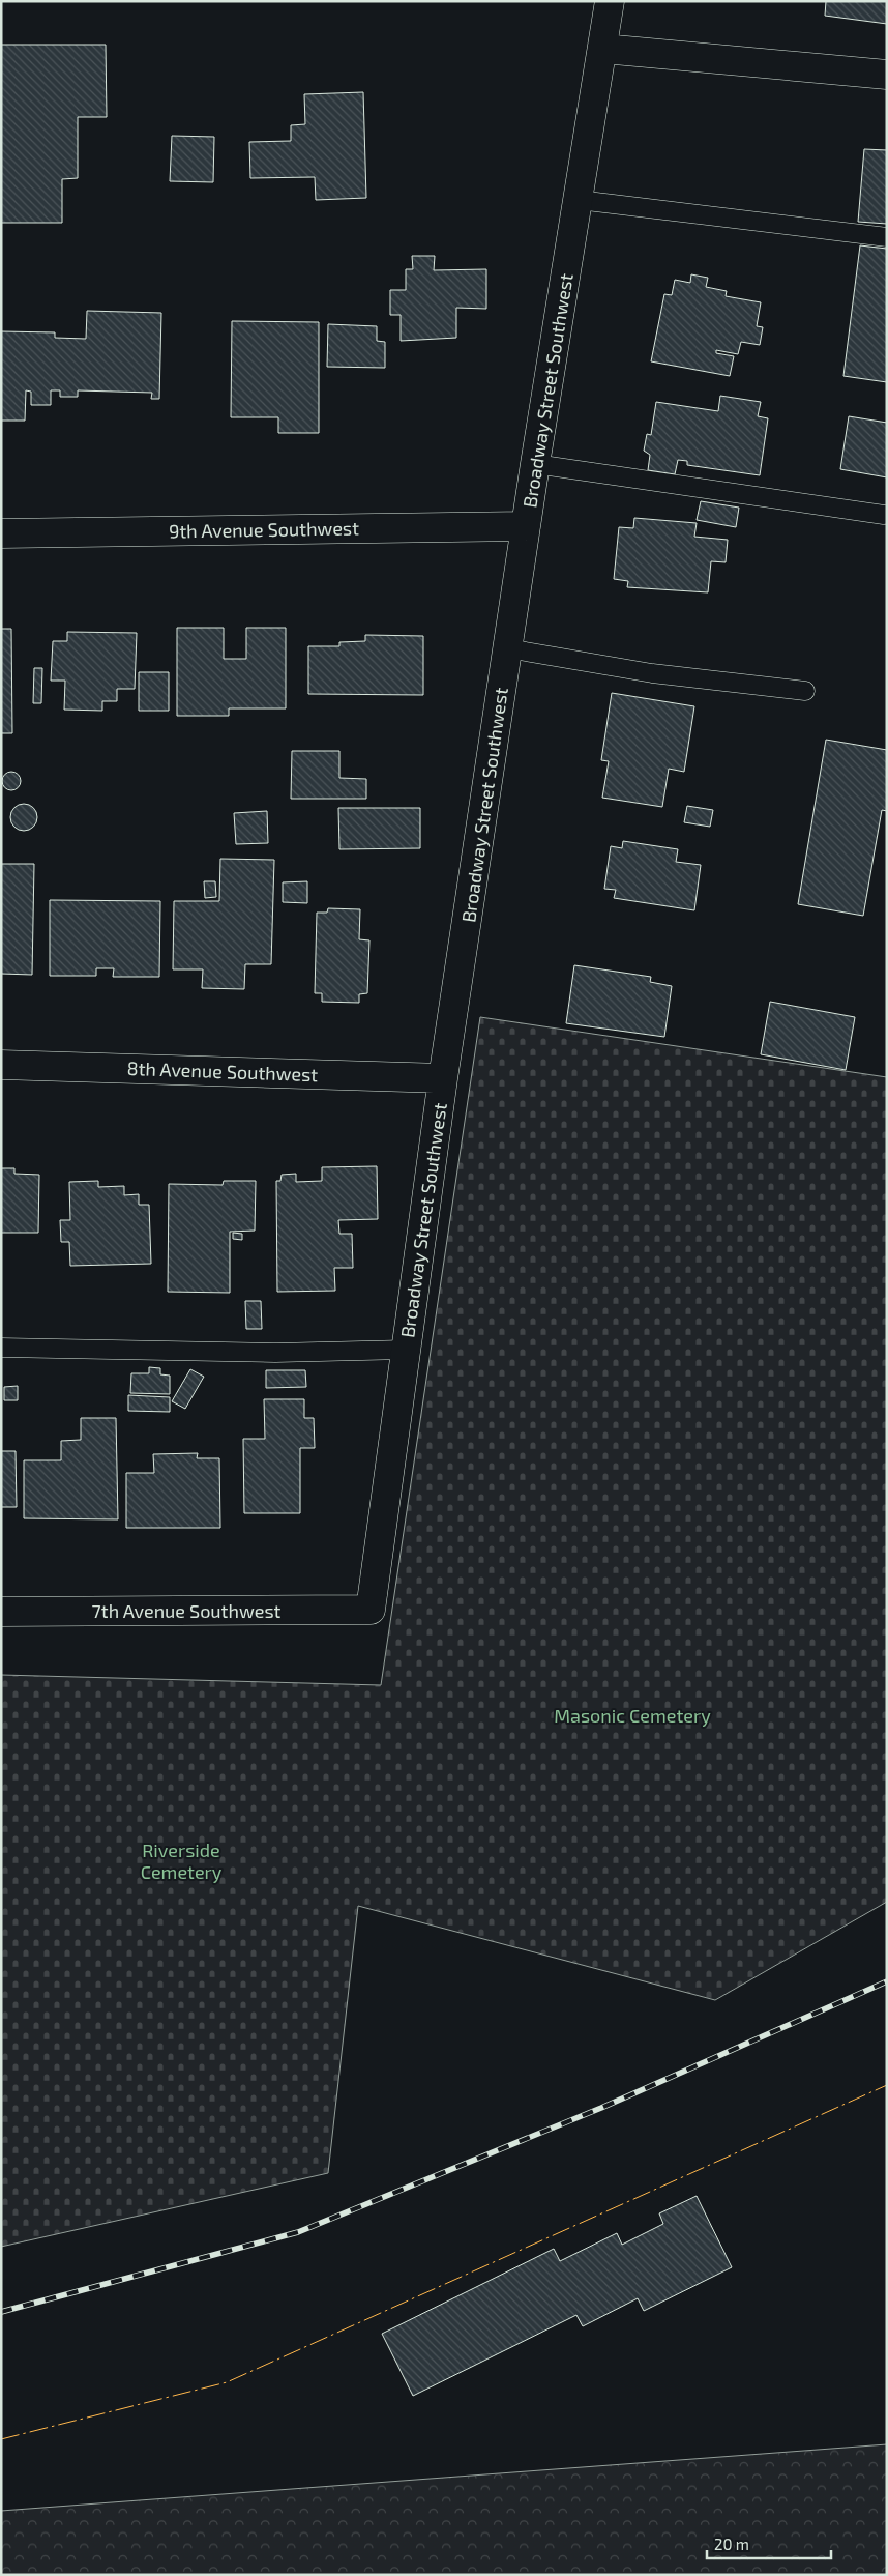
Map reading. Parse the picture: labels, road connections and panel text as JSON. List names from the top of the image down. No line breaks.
{"streets":{"street":["Broadway Street Southwest","9th Avenue Southwest","8th Avenue Southwest","7th Avenue Southwest"]},"crossings":[["Broadway Street Southwest","9th Avenue Southwest"],["Broadway Street Southwest","8th Avenue Southwest"],["Broadway Street Southwest","7th Avenue Southwest"]],"parks":["Masonic Cemetery","Riverside Cemetery"],"scale_bar":"20 m"}
